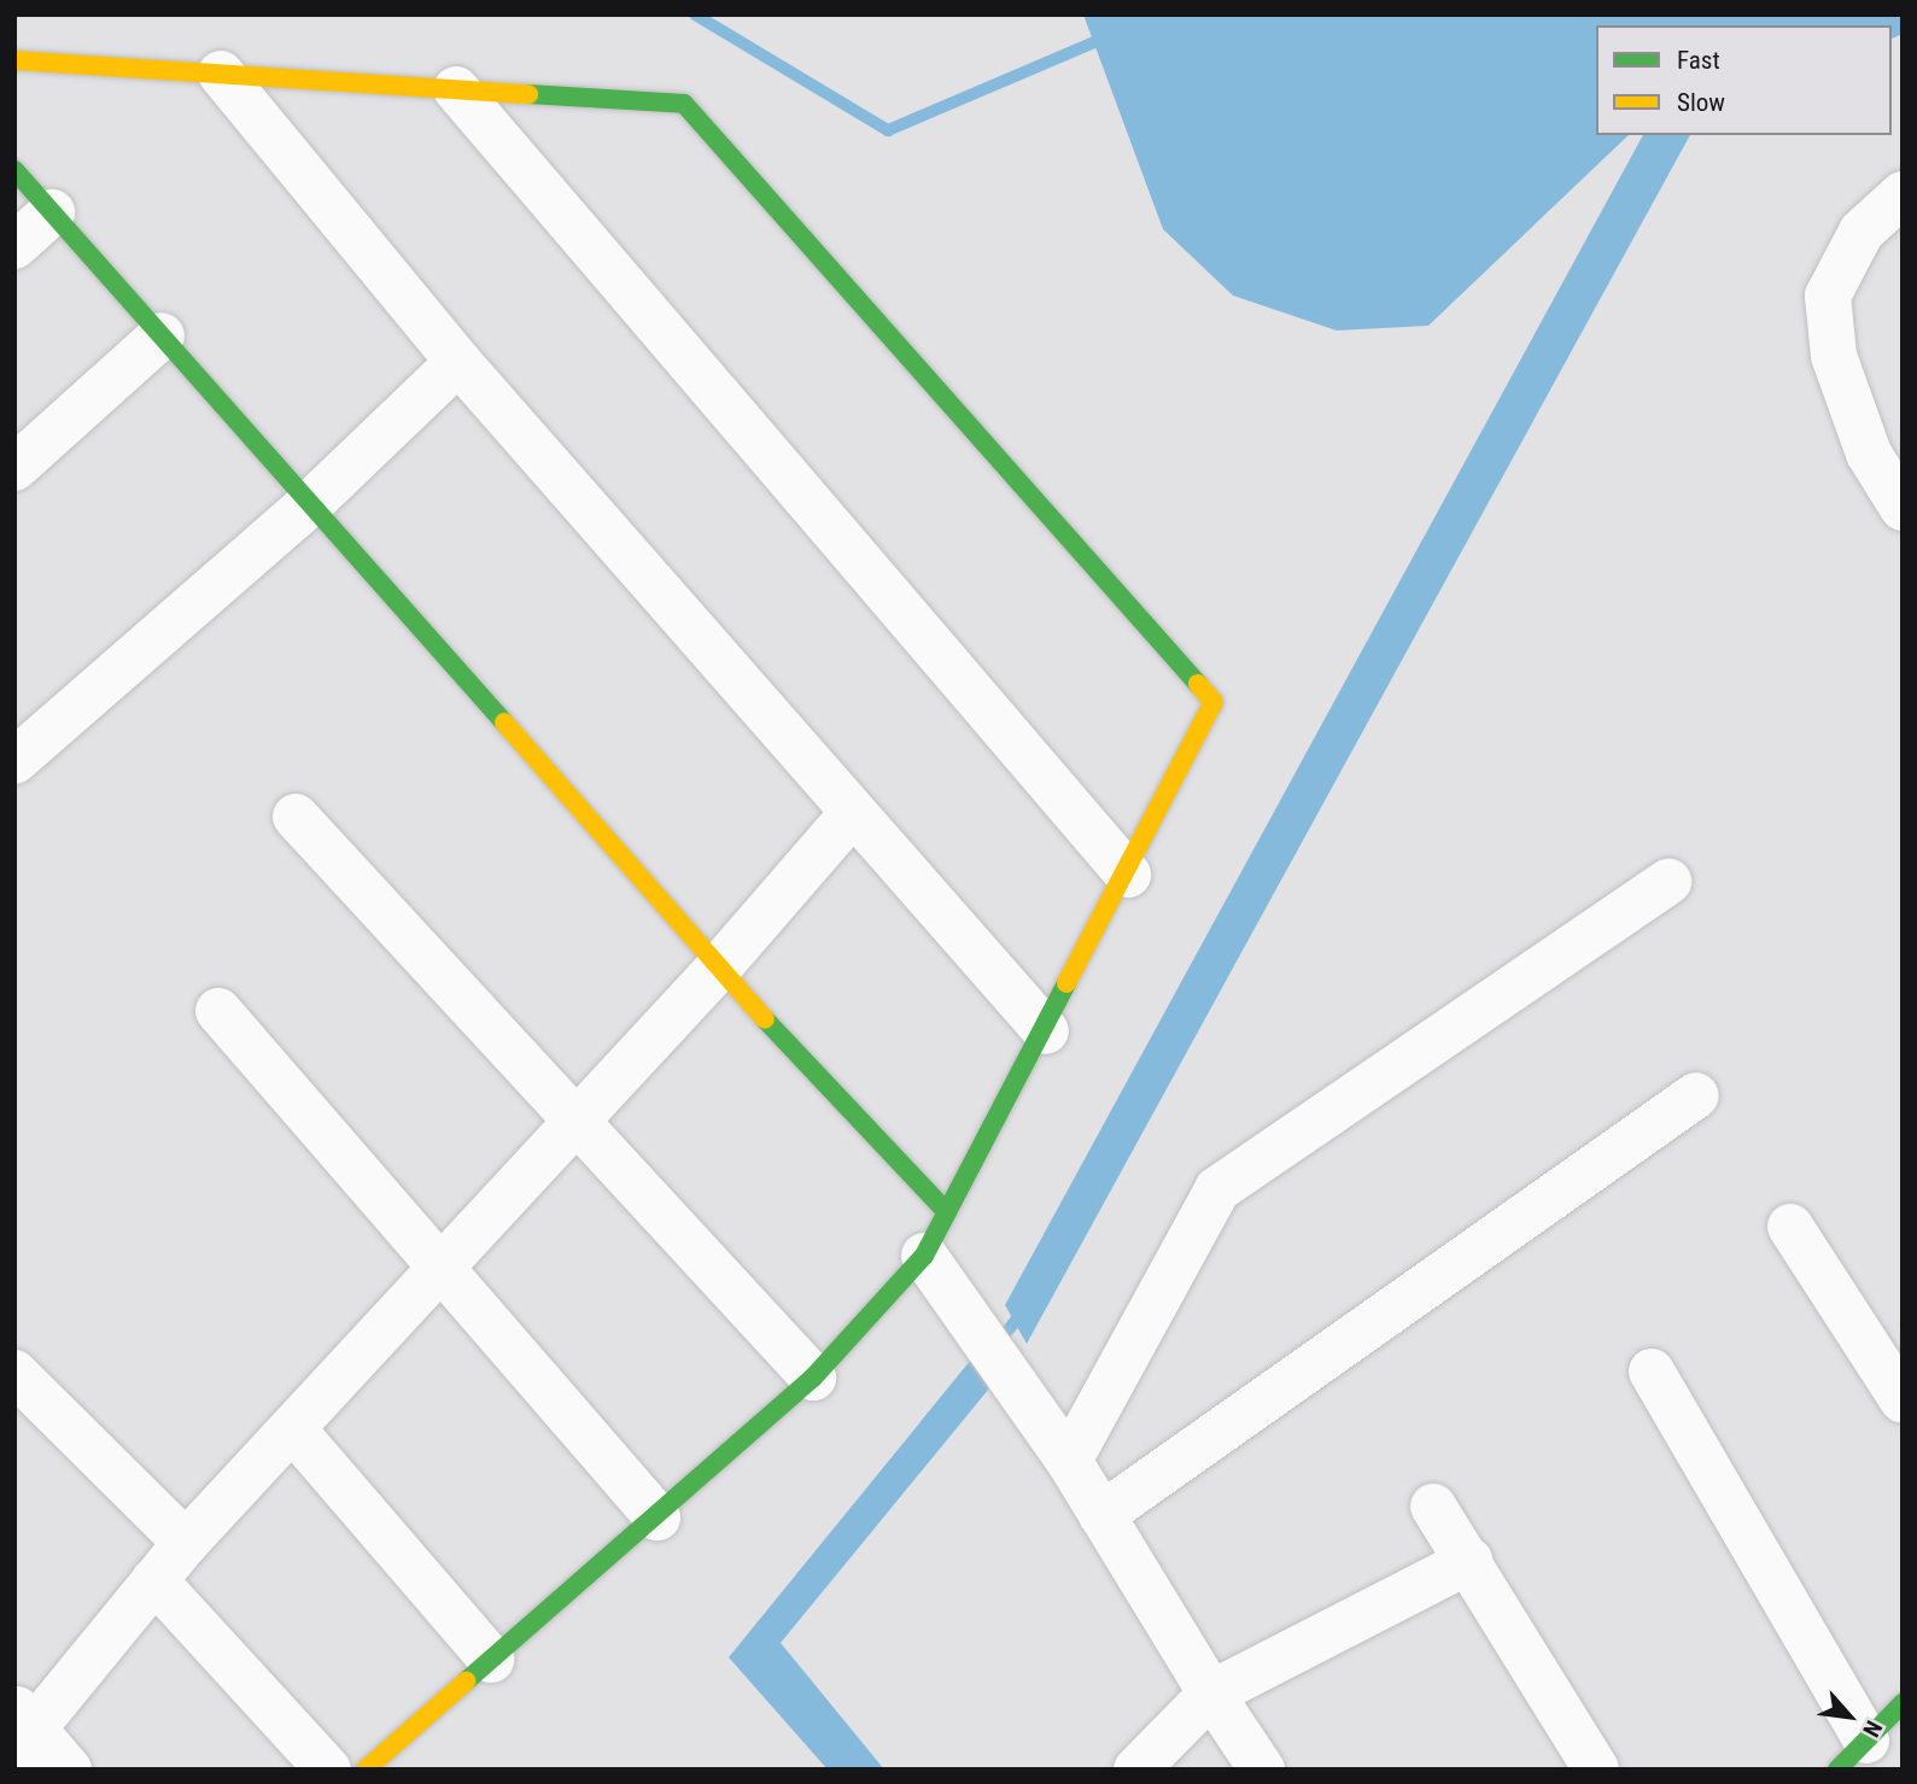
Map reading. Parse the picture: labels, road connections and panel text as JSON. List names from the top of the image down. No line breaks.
{"legend":["Fast","Slow"],"north":"bottom right"}
